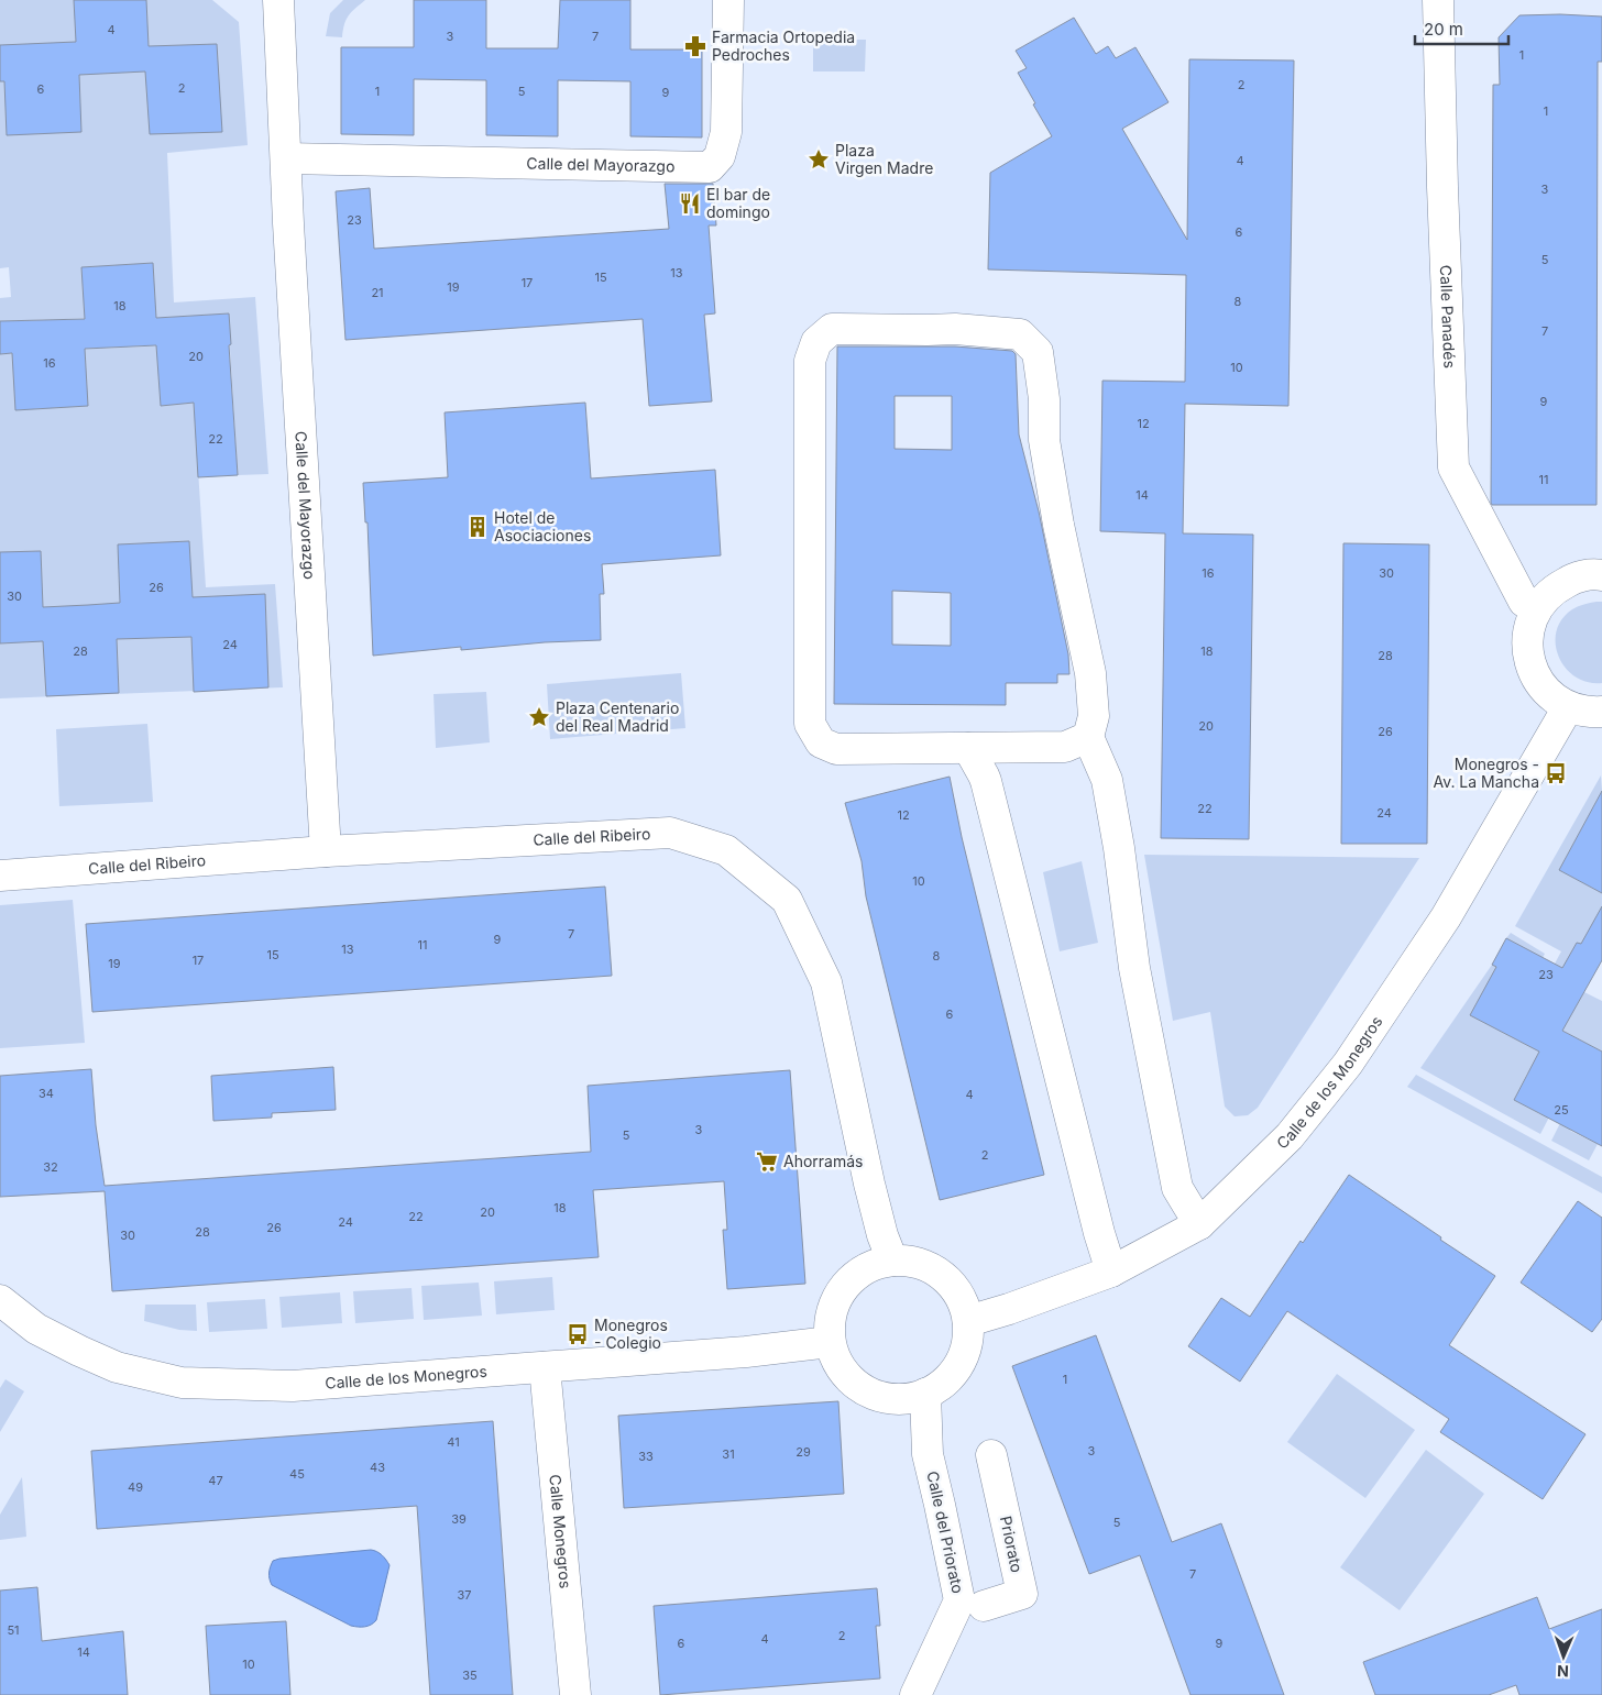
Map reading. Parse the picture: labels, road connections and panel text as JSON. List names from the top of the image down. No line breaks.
{"streets":{"street":["Calle del Mayorazgo","Calle Panadés","Calle del Ribeiro","Calle de los Monegros","Calle Monegros","Calle del Priorato","Priorato"]},"crossings":[["Calle del Mayorazgo","Calle del Ribeiro"],["Calle del Ribeiro","Calle de los Monegros"],["Calle del Ribeiro","Calle del Priorato"],["Calle de los Monegros","Calle Monegros"],["Calle de los Monegros","Calle del Priorato"]],"places":{"pharmacy":["Farmacia Ortopedia Pedroches"],"place":["Plaza Virgen Madre","Plaza Centenario del Real Madrid"],"restaurant":["El bar de domingo"],"building":["Hotel de Asociaciones"],"bus stop":["Monegros - Av. La Mancha","Monegros - Colegio"],"supermarket":["Ahorramás"]},"house_numbers":["4","3","7","1","2","2","6","1","5","9","1","4","3","23","6","5","13","15","17","19","21","8","18","7","20","16","10","9","12","22","11","14","16","30","26","30","24","28","18","28","20","26","22","24","12","10","7","9","11","13","15","8","17","19","23","6","34","4","25","3","5","2","32","18","20","22","24","26","28","30","1","41","3","29","31","33","43","45","47","49","39","5","7","37","51","2","4","6","9","14","10","35"],"scale_bar":"20 m","north":"bottom"}
